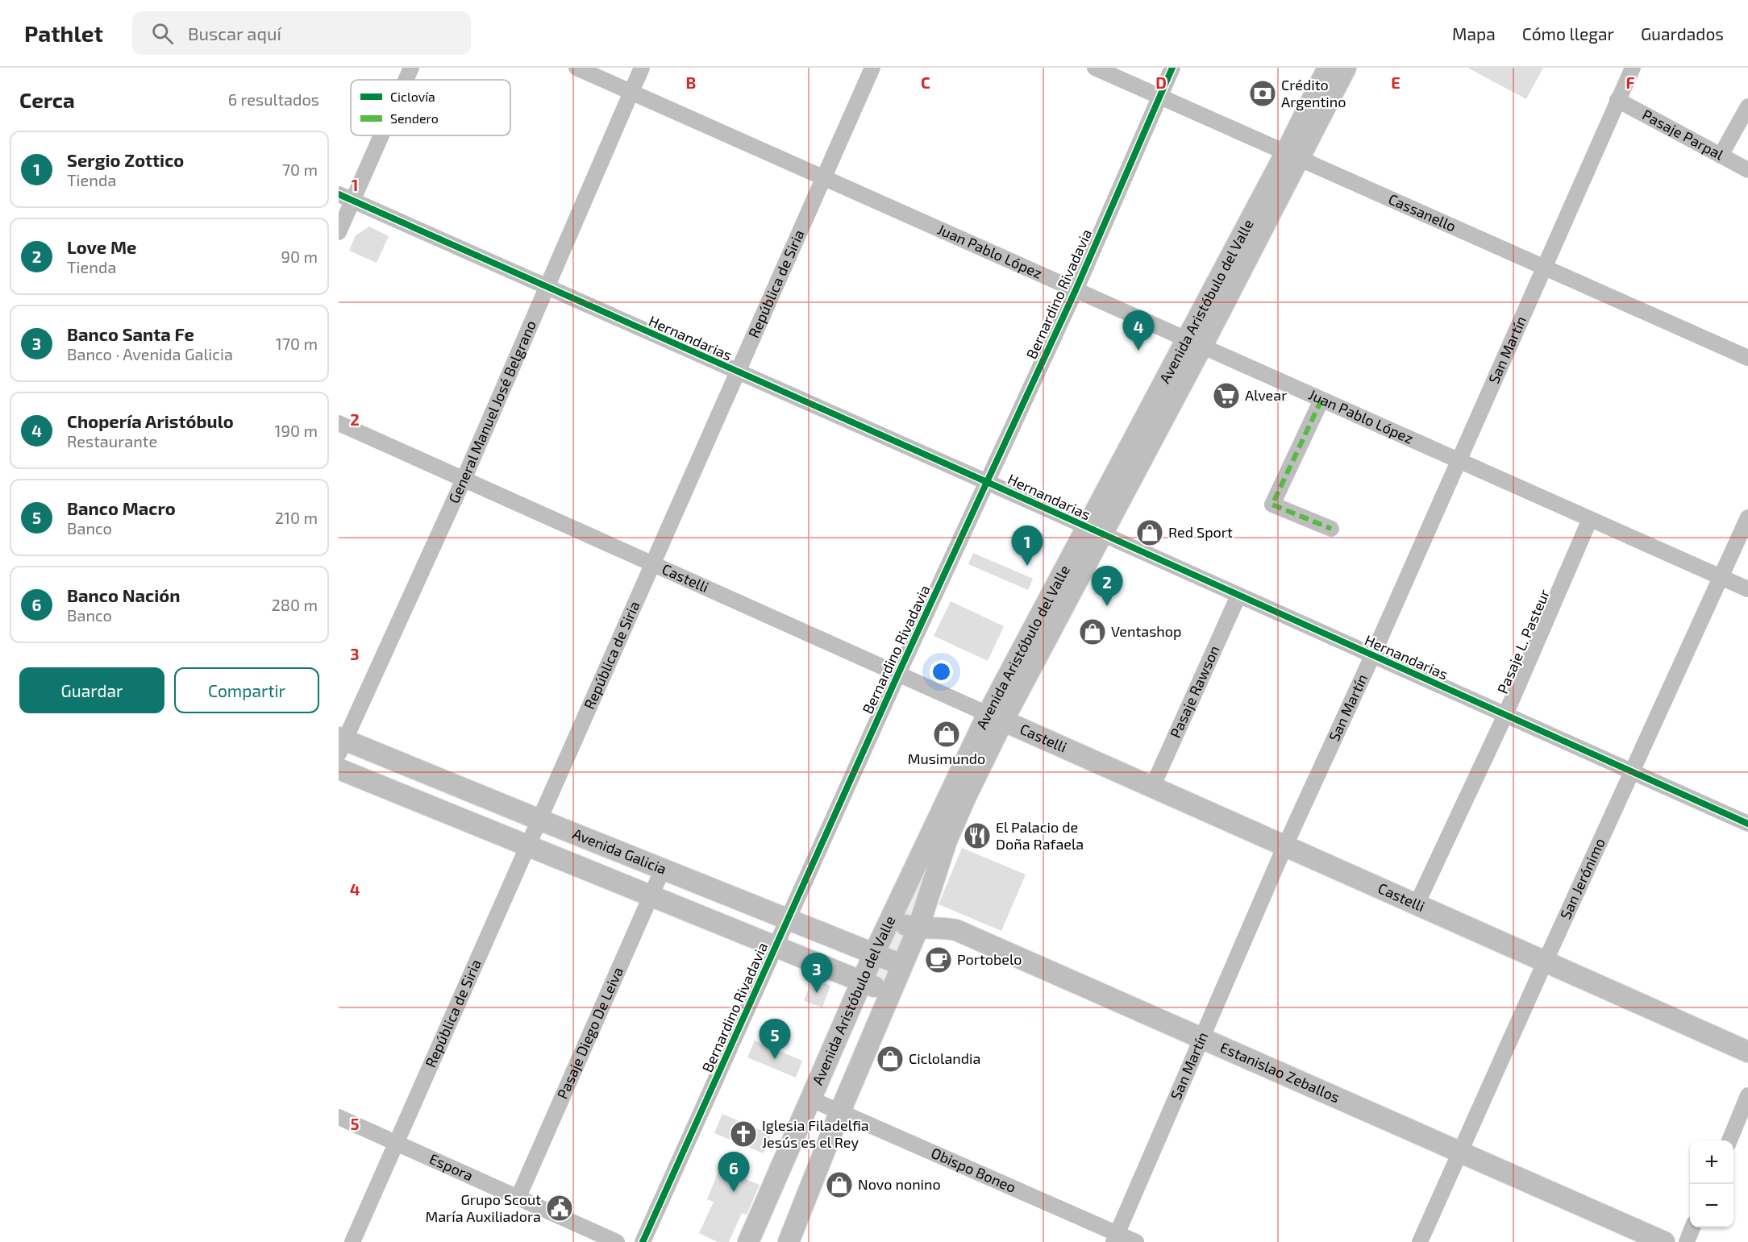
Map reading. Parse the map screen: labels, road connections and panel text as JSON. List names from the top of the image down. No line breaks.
{"streets":{"main road":["Avenida Aristóbulo del Valle","Castelli","Avenida Galicia","Estanislao Zeballos"],"street":["Pasaje Parpal","Cassanello","Juan Pablo López","República de Siria","Bernardino Rivadavia","Hernandarias","San Martín","General Manuel José Belgrano","Pasaje L. Pasteur","Pasaje Rawson","San Jerónimo","Pasaje Diego De Leiva","Espora","Obispo Boneo"]},"crossings":[["Pasaje Parpal","San Martín"],["Cassanello","Bernardino Rivadavia"],["Cassanello","Avenida Aristóbulo del Valle"],["Cassanello","San Martín"],["Juan Pablo López","República de Siria"],["Juan Pablo López","Bernardino Rivadavia"],["Juan Pablo López","Avenida Aristóbulo del Valle"],["Juan Pablo López","San Martín"],["Juan Pablo López","General Manuel José Belgrano"],["Juan Pablo López","Pasaje L. Pasteur"],["Juan Pablo López","San Jerónimo"],["República de Siria","Hernandarias"],["República de Siria","Castelli"],["República de Siria","Avenida Galicia"],["República de Siria","Espora"],["Bernardino Rivadavia","Hernandarias"],["Bernardino Rivadavia","Castelli"],["Bernardino Rivadavia","Avenida Galicia"],["Avenida Aristóbulo del Valle","Hernandarias"],["Avenida Aristóbulo del Valle","Castelli"],["Avenida Aristóbulo del Valle","Avenida Galicia"],["Avenida Aristóbulo del Valle","Estanislao Zeballos"],["Avenida Aristóbulo del Valle","Obispo Boneo"],["Hernandarias","San Martín"],["Hernandarias","General Manuel José Belgrano"],["Hernandarias","Pasaje L. Pasteur"],["Hernandarias","Pasaje Rawson"],["Hernandarias","San Jerónimo"],["San Martín","Castelli"],["San Martín","Estanislao Zeballos"],["San Martín","Obispo Boneo"],["General Manuel José Belgrano","Castelli"],["General Manuel José Belgrano","Avenida Galicia"],["Castelli","Pasaje L. Pasteur"],["Castelli","Pasaje Rawson"],["Castelli","San Jerónimo"],["Avenida Galicia","Pasaje Diego De Leiva"],["San Jerónimo","Estanislao Zeballos"],["Pasaje Diego De Leiva","Espora"]],"places":{"bank":["Crédito Argentino"],"supermarket":["Alvear"],"shop":["Red Sport","Ventashop","Musimundo","Ciclolandia","Novo nonino"],"restaurant":["El Palacio de Doña Rafaela"],"cafe":["Portobelo"],"church":["Iglesia Filadelfia Jesús es el Rey"],"public building":["Grupo Scout María Auxiliadora"]},"legend":["Ciclovía","Sendero"],"page":{"header":"Pathlet","search":"Buscar aquí","nav":["Mapa","Cómo llegar","Guardados"],"heading":["Cerca","6 resultados"],"list":[{"mark":"1","name":"Sergio Zottico","note":"Tienda","value":"70 m"},{"mark":"2","name":"Love Me","note":"Tienda","value":"90 m"},{"mark":"3","name":"Banco Santa Fe","note":"Banco · Avenida Galicia","value":"170 m"},{"mark":"4","name":"Chopería Aristóbulo","note":"Restaurante","value":"190 m"},{"mark":"5","name":"Banco Macro","note":"Banco","value":"210 m"},{"mark":"6","name":"Banco Nación","note":"Banco","value":"280 m"}],"pins":["4","1","2","3","5","6"],"buttons":["Guardar","Compartir"],"map_buttons":["+","−"]},"grid":{"columns":["B","C","D","E","F"],"rows":["1","2","3","4","5"]}}
